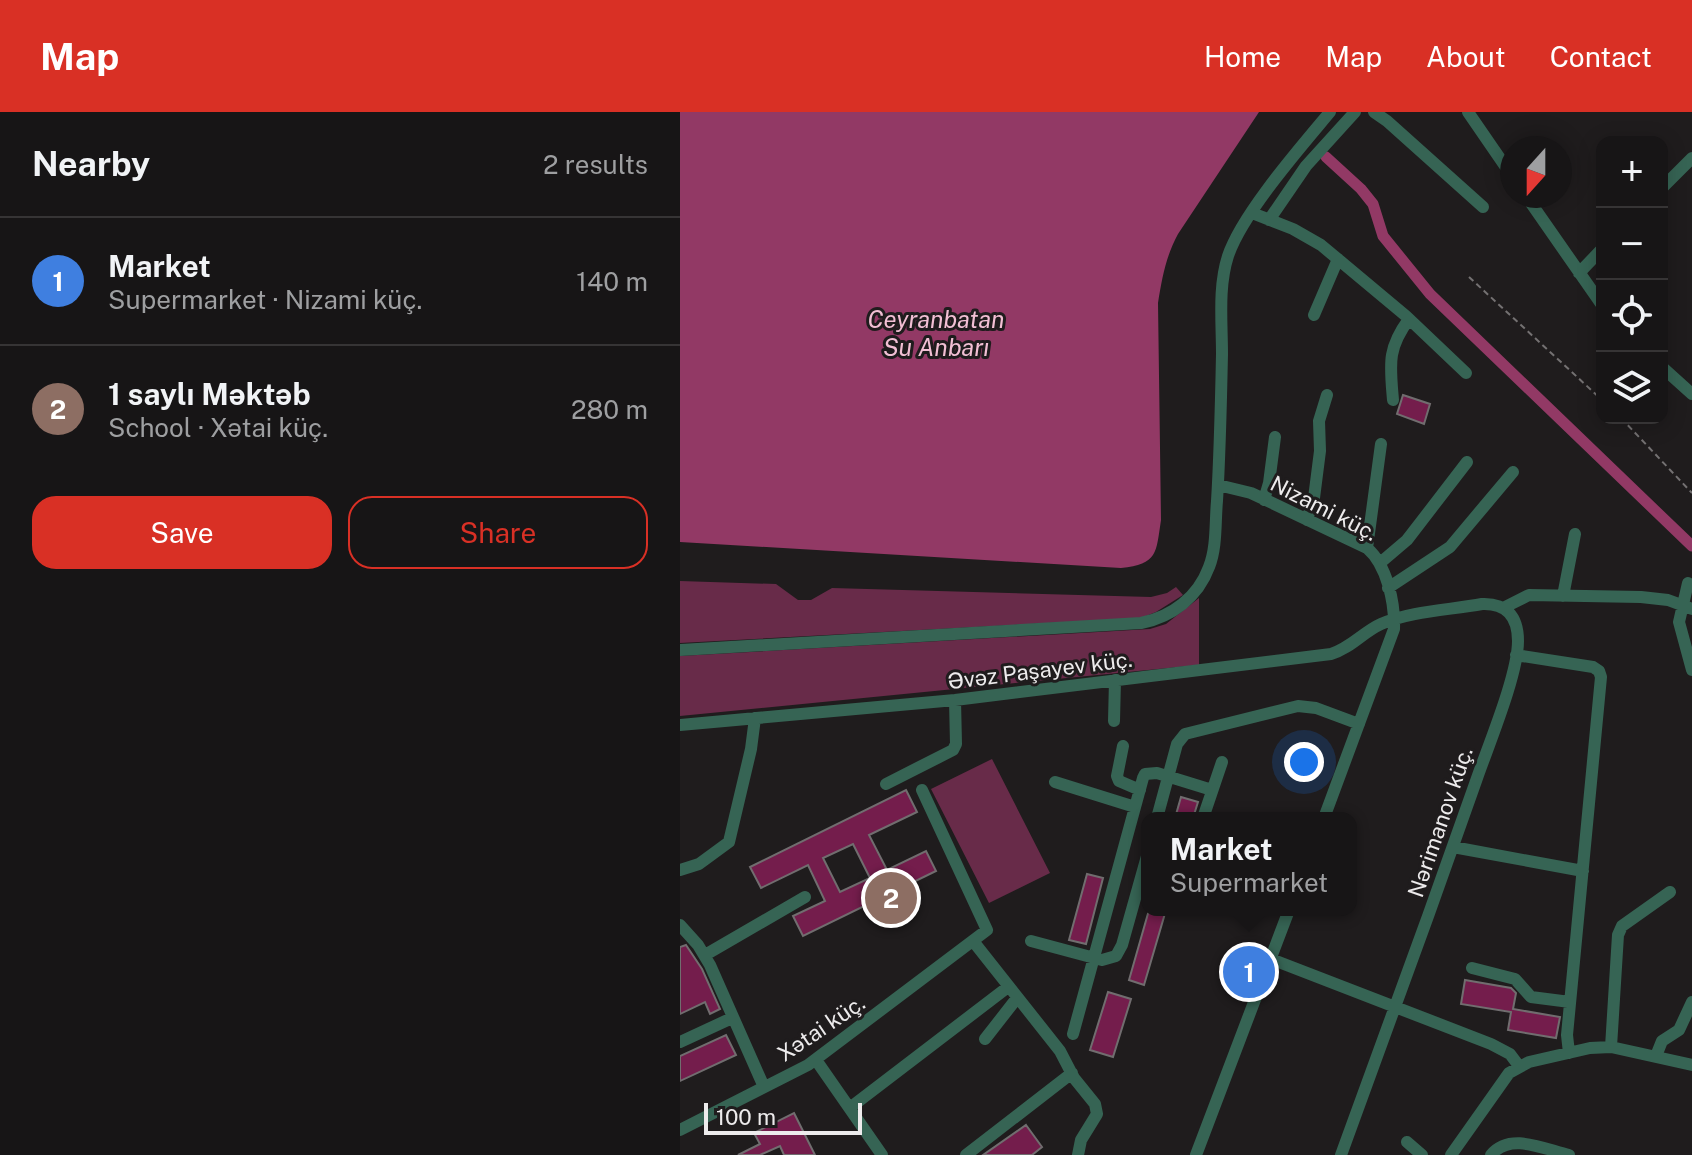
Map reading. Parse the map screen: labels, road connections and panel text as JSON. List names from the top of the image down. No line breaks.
{"streets":{"street":["Nizami küç.","Əvəz Paşayev küç.","Nərimanov küç.","Xətai küç."]},"crossings":[["Nizami küç.","Əvəz Paşayev küç."]],"water":["Ceyranbatan Su Anbarı"],"scale_bar":"100 m","north":"bottom","page":{"header":"Map","nav":["Home","Map","About","Contact"],"heading":["Nearby","2 results"],"map_buttons":["+","−"],"list":[{"mark":"1","name":"Market","note":"Supermarket · Nizami küç.","value":"140 m"},{"mark":"2","name":"1 saylı Məktəb","note":"School · Xətai küç.","value":"280 m"}],"buttons":["Save","Share"],"popup":["Market","Supermarket"],"pins":["2","1"],"scale":"100 m"}}
